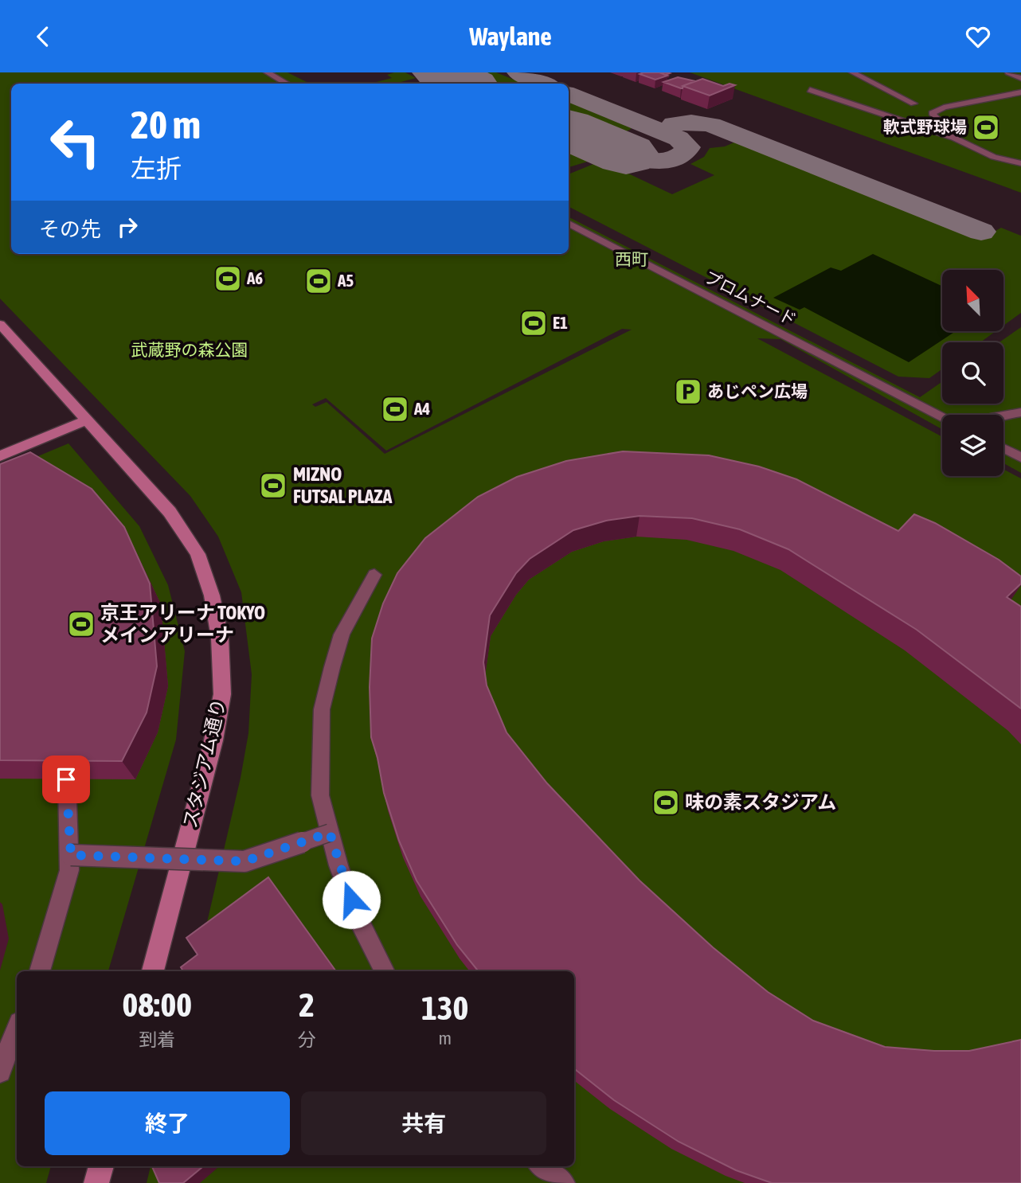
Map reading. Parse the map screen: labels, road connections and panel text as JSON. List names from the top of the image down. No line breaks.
{"streets":{"street":["プロムナード","スタジアム通り"]},"districts":["西町"],"parks":["武蔵野の森公園"],"places":{"sports":["軟式野球場","A6","A5","E1","A4","MIZNO FUTSAL PLAZA","京王アリーナ TOKYO メインアリーナ","味の素スタジアム"],"parking":["あじペン広場"]},"north":"top left","page":{"header":"Waylane","turn":["20 m","左折"],"then":"その先","eta":["08:00","到着","2","分","130","m"],"buttons":["終了","共有"]}}
